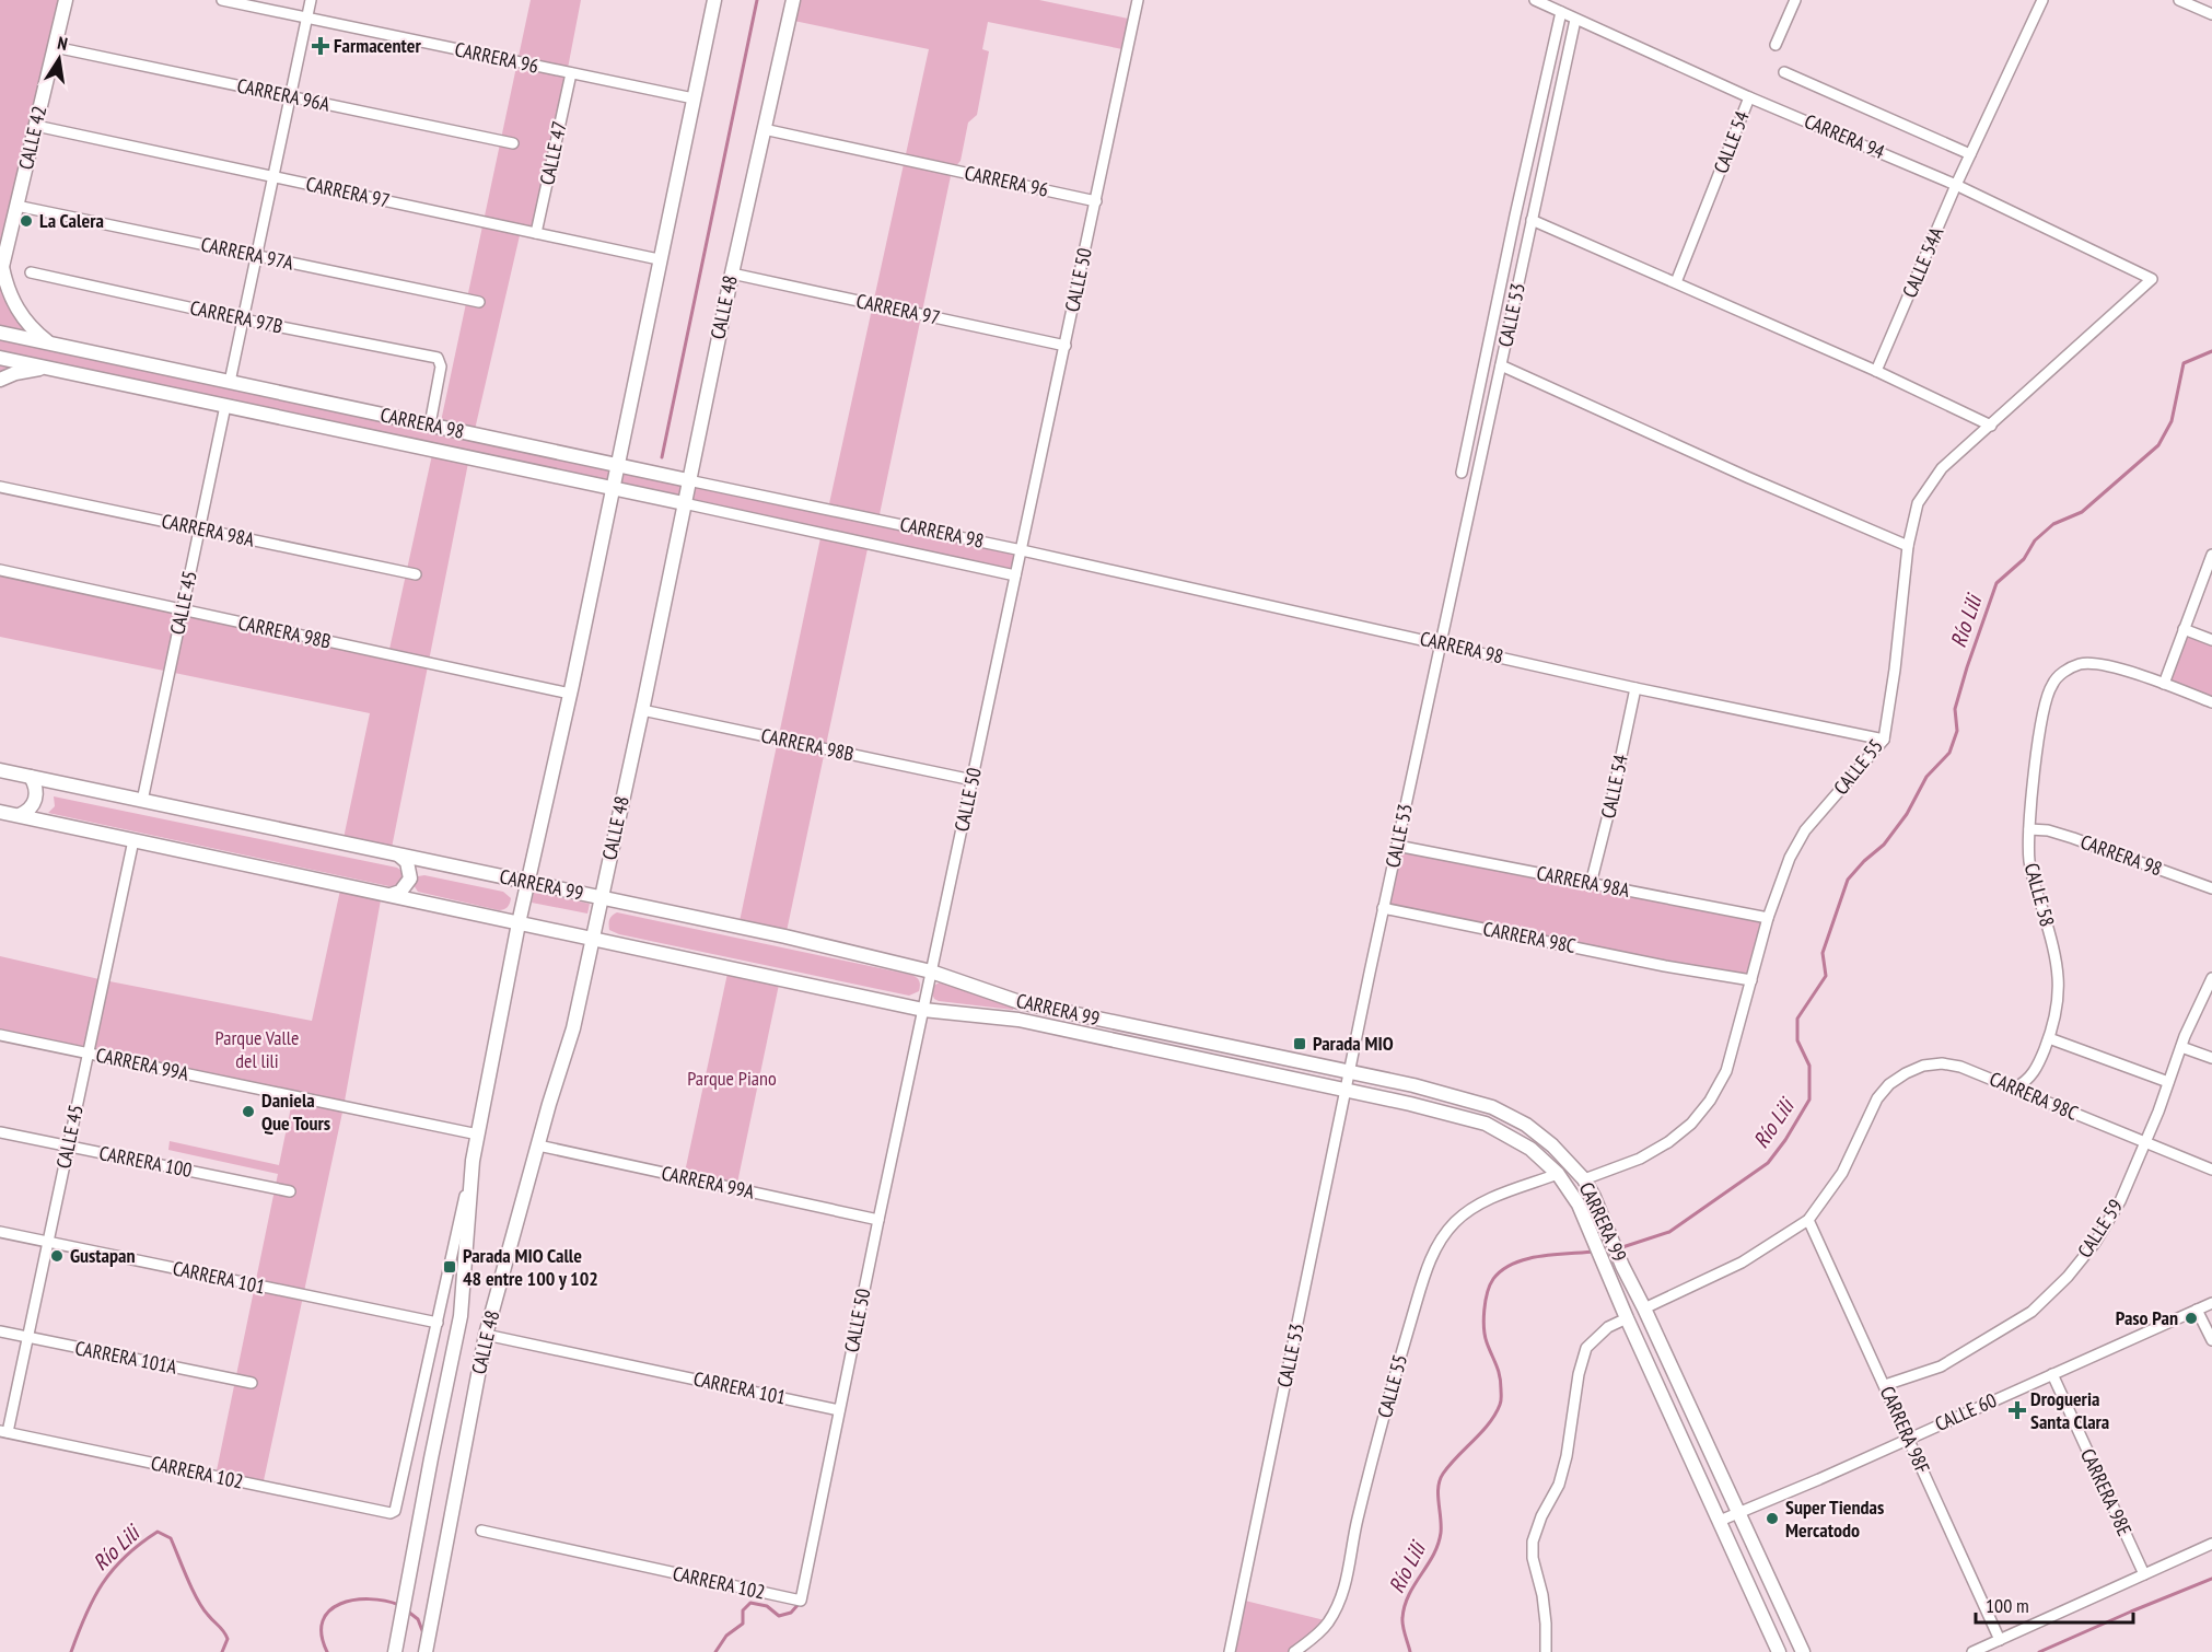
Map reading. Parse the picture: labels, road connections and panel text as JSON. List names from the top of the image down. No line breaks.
{"streets":{"street":["CARRERA 96","CARRERA 96A","CARRERA 94","CALLE 42","CALLE 54","CALLE 47","CARRERA 97","CARRERA 97A","CALLE 54A","CALLE 50","CALLE 48","CALLE 53","CARRERA 97B","CARRERA 98","CARRERA 98A","CALLE 45","CARRERA 98B","CALLE 55","CARRERA 99","CALLE 58","CARRERA 98C","CARRERA 99A","CARRERA 100","CALLE 59","CARRERA 101","CARRERA 101A","CALLE 60","CARRERA 98F","CARRERA 102","CARRERA 98E"]},"crossings":[["CARRERA 96","CALLE 47"],["CARRERA 96","CALLE 50"],["CARRERA 96","CALLE 48"],["CARRERA 96A","CALLE 42"],["CARRERA 94","CALLE 54"],["CARRERA 94","CALLE 54A"],["CARRERA 94","CALLE 53"],["CARRERA 94","CALLE 55"],["CALLE 42","CARRERA 97"],["CALLE 42","CARRERA 97A"],["CALLE 54","CARRERA 98"],["CALLE 54","CARRERA 98A"],["CALLE 47","CARRERA 97"],["CARRERA 97","CALLE 50"],["CARRERA 97","CALLE 48"],["CALLE 50","CARRERA 98"],["CALLE 50","CARRERA 98B"],["CALLE 50","CARRERA 99"],["CALLE 50","CARRERA 99A"],["CALLE 50","CARRERA 101"],["CALLE 50","CARRERA 102"],["CALLE 48","CARRERA 98"],["CALLE 48","CARRERA 98B"],["CALLE 48","CARRERA 99"],["CALLE 48","CARRERA 99A"],["CALLE 48","CARRERA 101"],["CALLE 48","CARRERA 102"],["CALLE 53","CARRERA 98"],["CALLE 53","CARRERA 98A"],["CALLE 53","CARRERA 99"],["CALLE 53","CARRERA 98C"],["CARRERA 97B","CARRERA 98"],["CARRERA 98","CALLE 45"],["CARRERA 98","CALLE 55"],["CARRERA 98","CALLE 58"],["CARRERA 98A","CALLE 45"],["CARRERA 98A","CALLE 55"],["CALLE 45","CARRERA 98B"],["CALLE 45","CARRERA 99"],["CALLE 45","CARRERA 99A"],["CALLE 45","CARRERA 100"],["CALLE 45","CARRERA 101"],["CALLE 45","CARRERA 101A"],["CALLE 45","CARRERA 102"],["CALLE 55","CARRERA 99"],["CALLE 55","CARRERA 98C"],["CARRERA 99","CALLE 60"],["CALLE 58","CARRERA 98C"],["CARRERA 98C","CALLE 59"],["CARRERA 98C","CARRERA 98F"],["CALLE 59","CARRERA 98F"],["CALLE 60","CARRERA 98F"],["CALLE 60","CARRERA 98E"]],"water":["Río Lili"],"parks":["Parque Valle del lili","Parque Piano"],"places":{"health":["Farmacenter","Drogueria Santa Clara"],"other":["La Calera","Daniela Que Tours","Gustapan","Paso Pan","Super Tiendas Mercatodo"],"transit":["Parada MIO","Parada MIO Calle 48 entre 100 y 102"]},"scale_bar":"100 m","north":"top"}
